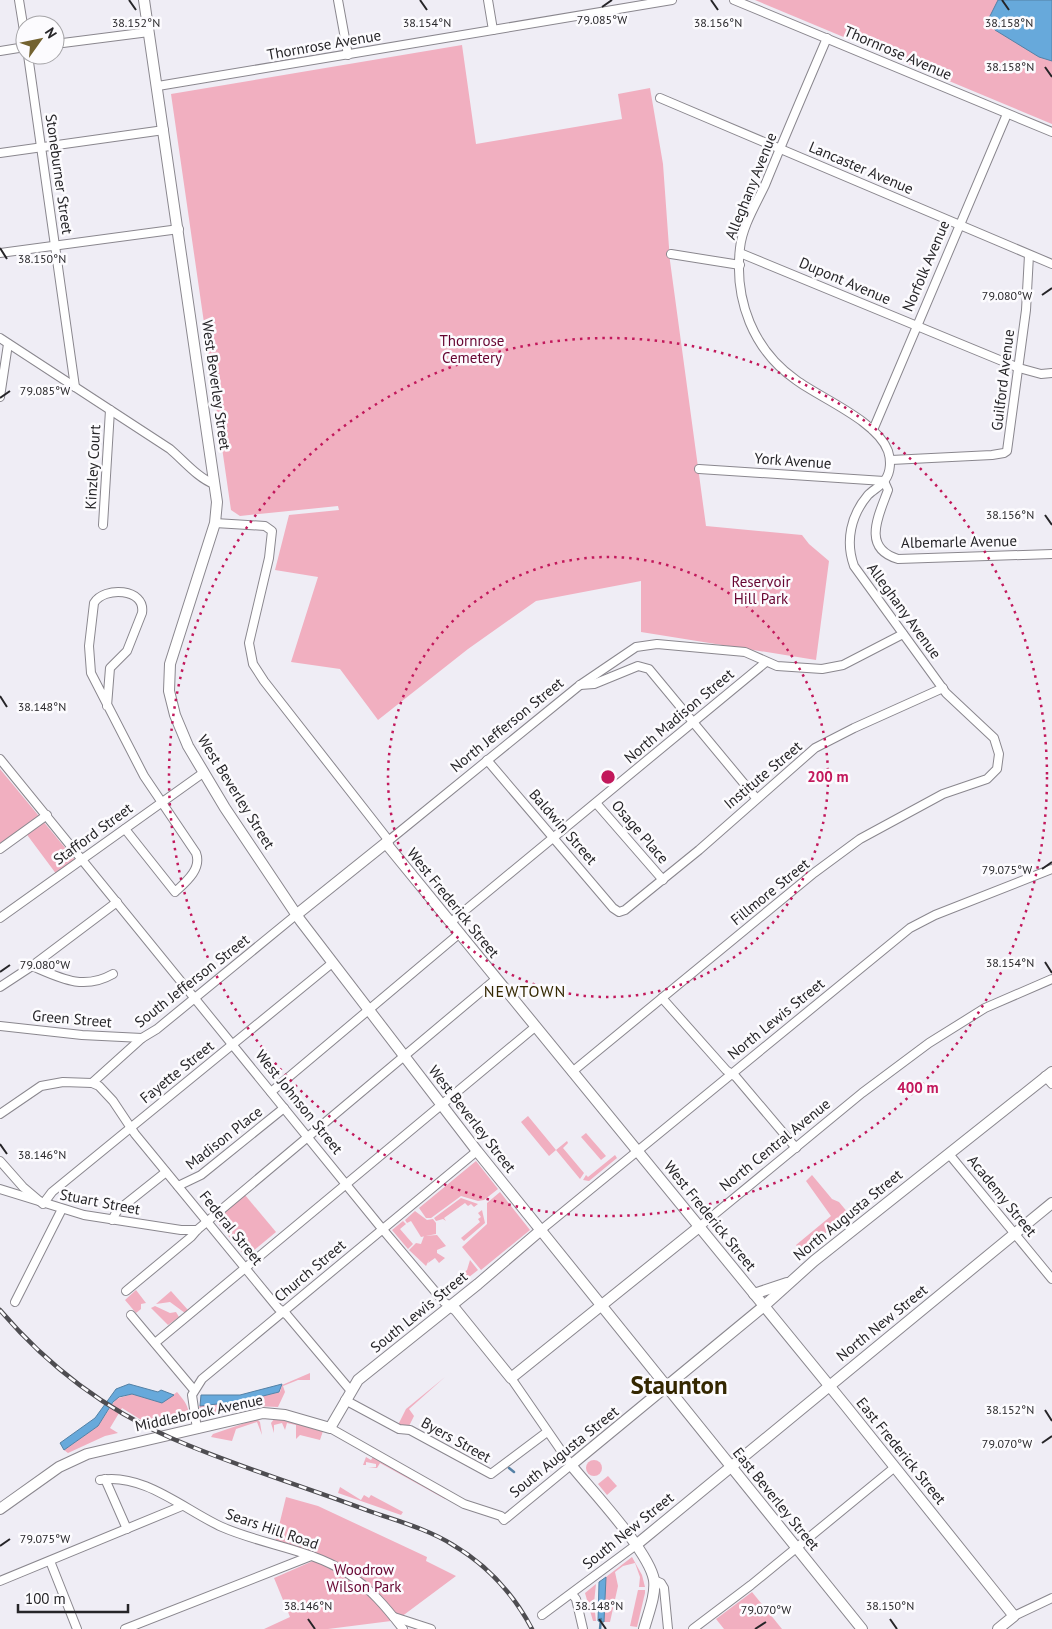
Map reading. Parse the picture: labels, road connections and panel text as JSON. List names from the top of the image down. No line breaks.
{"streets":{"main road":["West Beverley Street","North Jefferson Street","West Frederick Street","West Johnson Street","North Central Avenue","North Augusta Street","South Lewis Street","North New Street","Middlebrook Avenue","East Frederick Street","South Augusta Street","East Beverley Street","South New Street"],"street":["Thornrose Avenue","Lancaster Avenue","Stoneburner Street","Alleghany Avenue","Norfolk Avenue","Dupont Avenue","Guilford Avenue","York Avenue","Kinzley Court","Albemarle Avenue","North Madison Street","Institute Street","Baldwin Street","Osage Place","Stafford Street","Fillmore Street","South Jefferson Street","Green Street","North Lewis Street","Fayette Street","Madison Place","Academy Street","Stuart Street","Federal Street","Church Street","Byers Street","Sears Hill Road"]},"crossings":[["Thornrose Avenue","Alleghany Avenue"],["Thornrose Avenue","Norfolk Avenue"],["Thornrose Avenue","West Beverley Street"],["Lancaster Avenue","Alleghany Avenue"],["Lancaster Avenue","Norfolk Avenue"],["Lancaster Avenue","Guilford Avenue"],["Alleghany Avenue","Norfolk Avenue"],["Alleghany Avenue","Dupont Avenue"],["Alleghany Avenue","Guilford Avenue"],["Alleghany Avenue","York Avenue"],["Alleghany Avenue","Albemarle Avenue"],["Alleghany Avenue","Institute Street"],["Alleghany Avenue","Fillmore Street"],["Norfolk Avenue","Dupont Avenue"],["Dupont Avenue","Guilford Avenue"],["West Beverley Street","North Jefferson Street"],["West Beverley Street","Stafford Street"],["West Beverley Street","West Frederick Street"],["West Beverley Street","South Jefferson Street"],["West Beverley Street","North Lewis Street"],["West Beverley Street","Fayette Street"],["West Beverley Street","North Central Avenue"],["West Beverley Street","North Augusta Street"],["West Beverley Street","Church Street"],["West Beverley Street","South Lewis Street"],["West Beverley Street","South Augusta Street"],["West Beverley Street","East Beverley Street"],["York Avenue","Albemarle Avenue"],["North Madison Street","North Jefferson Street"],["North Madison Street","Baldwin Street"],["North Madison Street","Osage Place"],["North Madison Street","West Frederick Street"],["North Jefferson Street","Baldwin Street"],["North Jefferson Street","West Frederick Street"],["North Jefferson Street","South Jefferson Street"],["Institute Street","Baldwin Street"],["Institute Street","Osage Place"],["Stafford Street","West Johnson Street"],["Fillmore Street","West Frederick Street"],["West Frederick Street","North Lewis Street"],["West Frederick Street","North Central Avenue"],["West Frederick Street","North Augusta Street"],["West Frederick Street","East Frederick Street"],["South Jefferson Street","Green Street"],["South Jefferson Street","West Johnson Street"],["South Jefferson Street","Federal Street"],["North Lewis Street","South Lewis Street"],["Fayette Street","West Johnson Street"],["Fayette Street","Stuart Street"],["Fayette Street","Federal Street"],["West Johnson Street","Madison Place"],["West Johnson Street","North Central Avenue"],["West Johnson Street","Church Street"],["West Johnson Street","South Lewis Street"],["West Johnson Street","Byers Street"],["West Johnson Street","South Augusta Street"],["Madison Place","Stuart Street"],["Madison Place","Federal Street"],["Academy Street","North Augusta Street"],["Academy Street","North New Street"],["North Augusta Street","East Frederick Street"],["North Augusta Street","South Augusta Street"],["North Augusta Street","East Beverley Street"],["Federal Street","Church Street"],["Federal Street","South Lewis Street"],["Federal Street","Byers Street"],["South Lewis Street","Middlebrook Avenue"],["South Lewis Street","Byers Street"],["North New Street","East Frederick Street"],["North New Street","East Beverley Street"],["North New Street","South New Street"],["Middlebrook Avenue","South Augusta Street"],["South Augusta Street","East Beverley Street"],["East Beverley Street","South New Street"]],"districts":["NEWTOWN","Staunton"],"parks":["Thornrose Cemetery","Reservoir Hill Park","Woodrow Wilson Park"],"scale_bar":"100 m","north":"top right","coordinates":["79.085°W","38.152°N","38.154°N","38.156°N","38.158°N","38.150°N","79.080°W","38.148°N","79.075°W","38.146°N","79.070°W"],"rings":["200 m","400 m"]}
